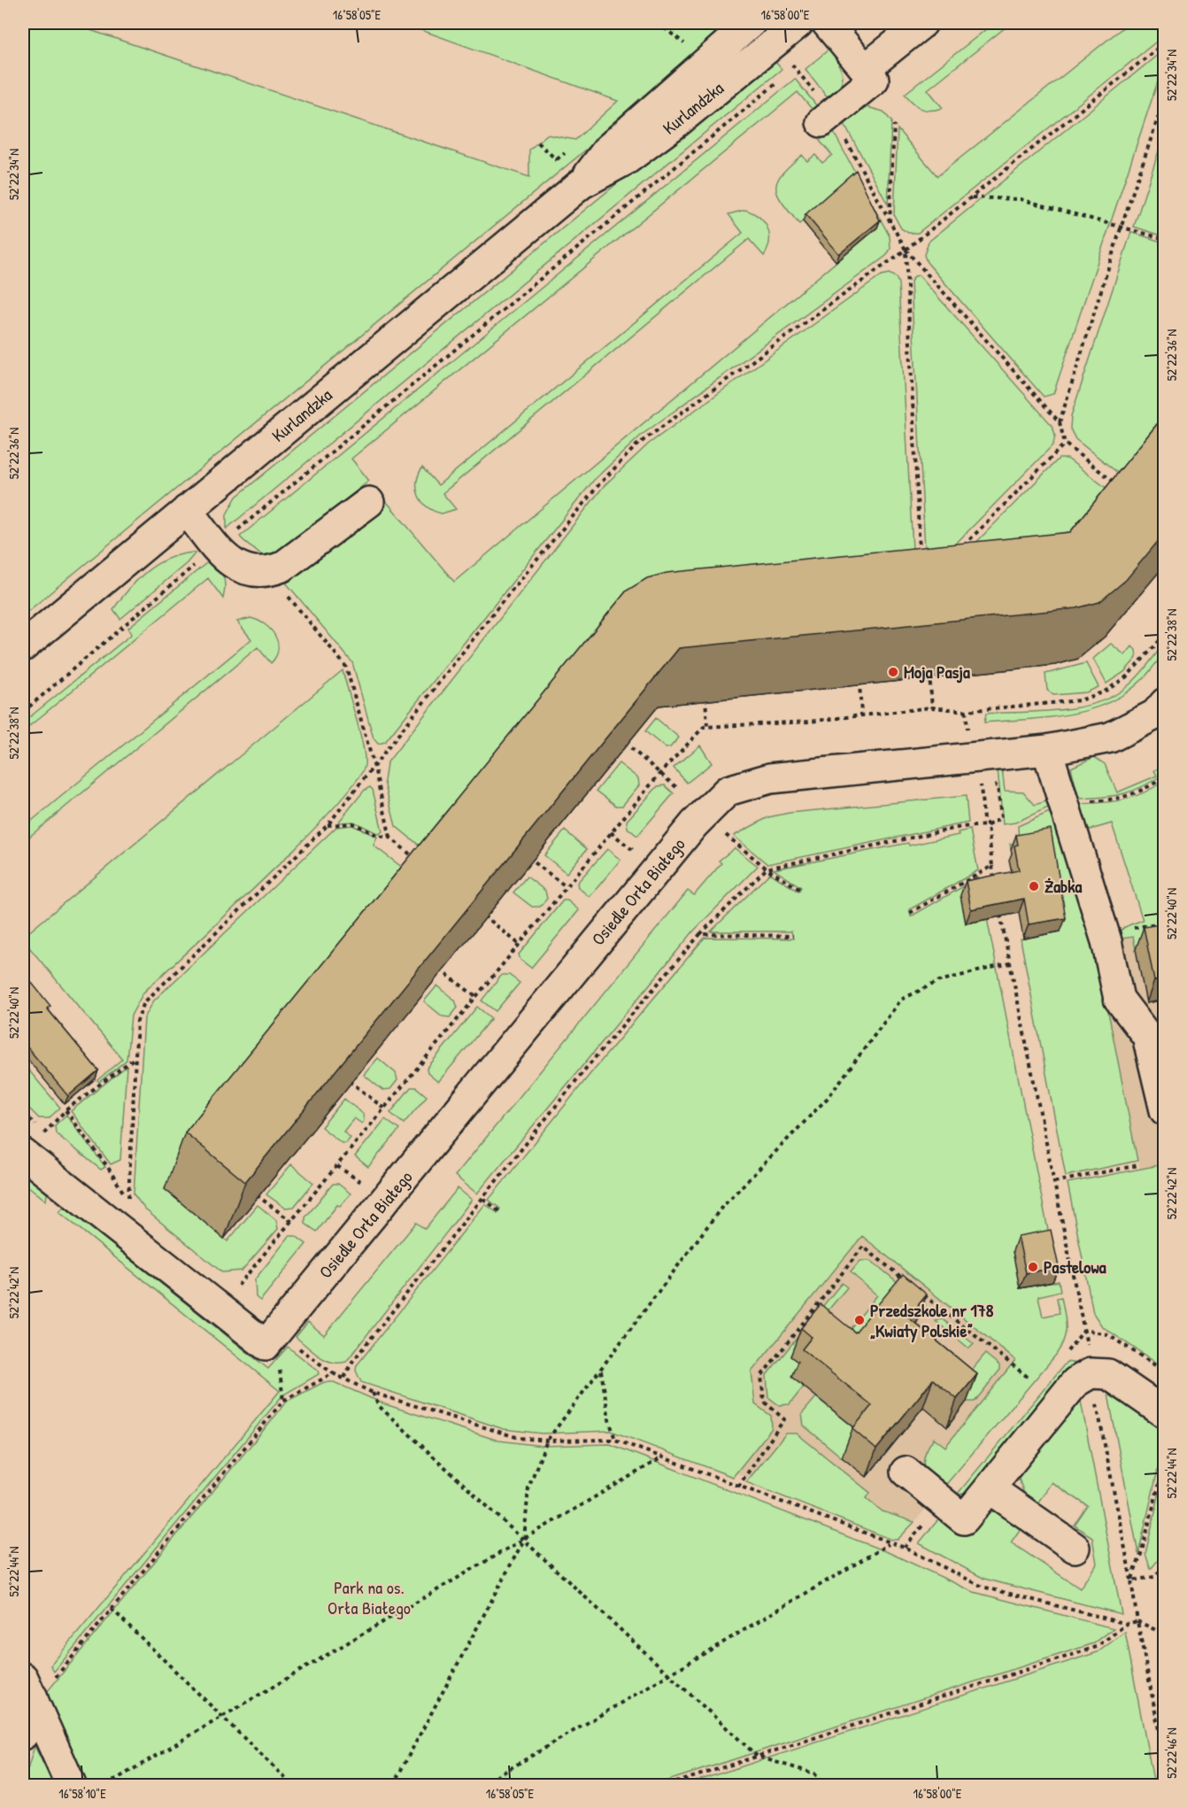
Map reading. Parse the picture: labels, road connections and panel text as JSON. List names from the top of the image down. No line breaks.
{"streets":{"street":["Kurlandzka","Osiedle Orła Białego"]},"parks":["Park na os. Orła Białego"],"places":["Moja Pasja","Żabka","Pastelowa","Przedszkole nr 178 „Kwiaty Polskie”"],"coordinates":["16°58'05\"E","16°58'00\"E","52°22'34\"N","52°22'36\"N","52°22'38\"N","52°22'40\"N","52°22'42\"N","52°22'44\"N","52°22'46\"N","16°58'10\"E"]}
